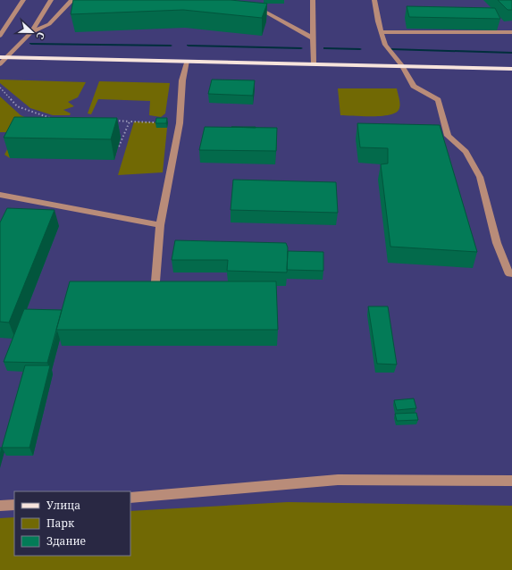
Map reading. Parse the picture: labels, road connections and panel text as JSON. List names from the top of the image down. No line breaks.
{"legend":["Улица","Парк","Здание"],"north":"right"}
